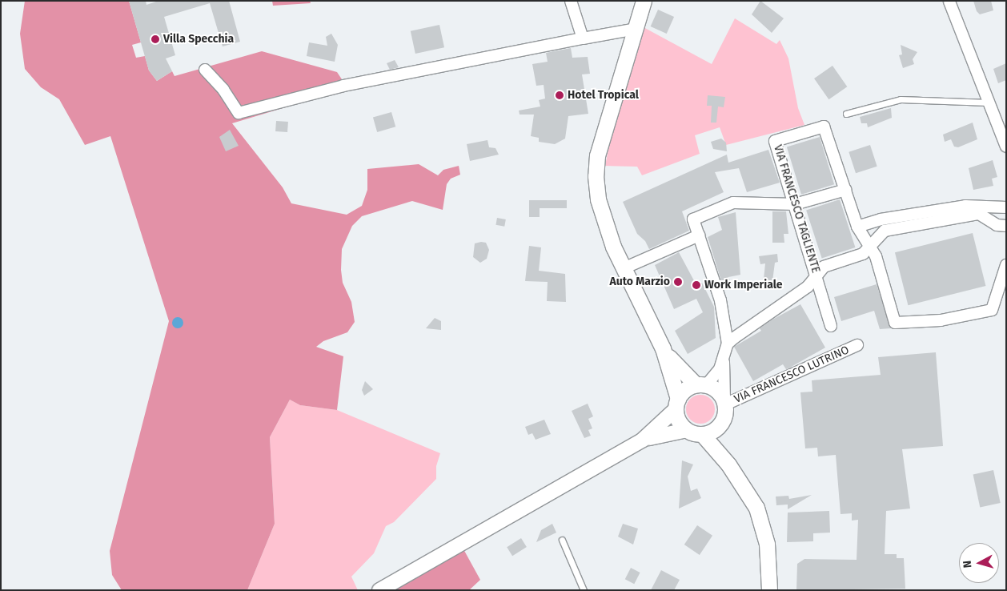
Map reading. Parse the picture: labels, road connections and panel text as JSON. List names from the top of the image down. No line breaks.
{"streets":{"street":["VIA FRANCESCO TAGLIENTE","VIA FRANCESCO LUTRINO"]},"places":["Villa Specchia","Hotel Tropical","Auto Marzio","Work Imperiale"],"north":"left"}
